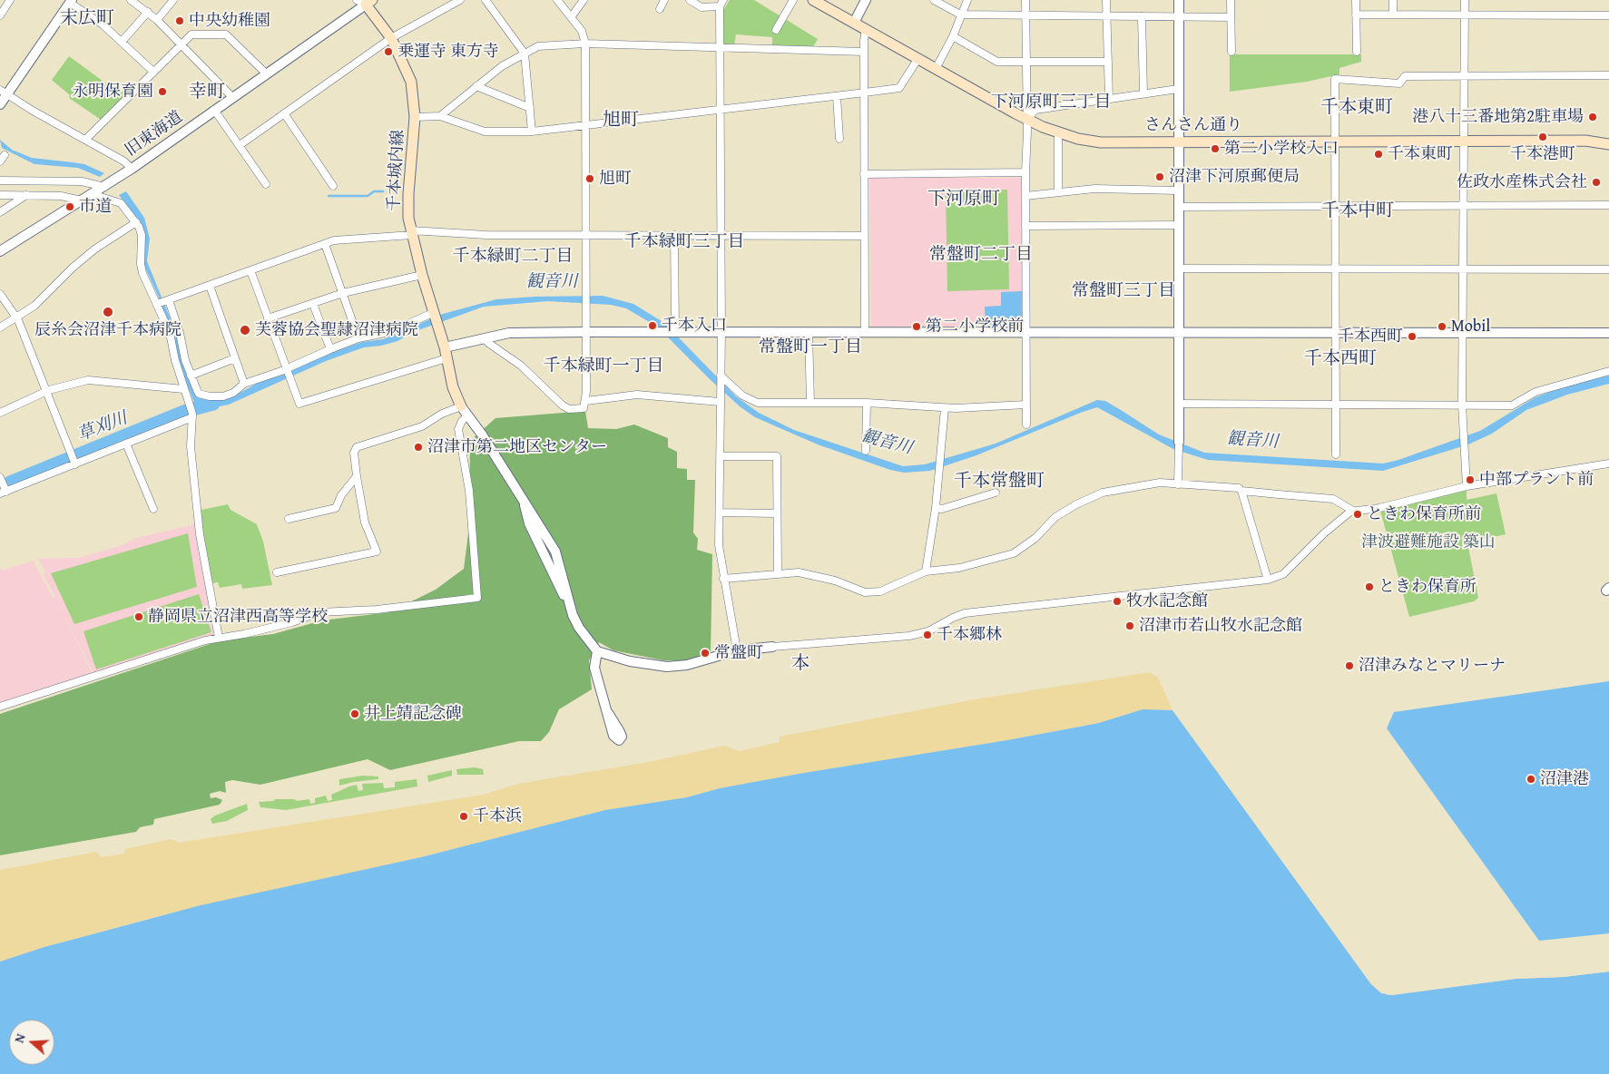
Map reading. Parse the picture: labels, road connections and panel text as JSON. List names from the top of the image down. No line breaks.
{"streets":{"main road":["さんさん通り","千本城内線"],"street":["旧東海道"]},"crossings":[["旧東海道","千本城内線"]],"districts":["末広町","幸町","下河原町三丁目","千本東町","旭町","下河原町","千本中町","千本緑町三丁目","常盤町二丁目","千本緑町二丁目","常盤町三丁目","常盤町一丁目","千本西町","千本緑町一丁目","千本常盤町","本"],"water":["観音川","草刈川"],"parks":["津波避難施設 築山"],"places":["中央幼稚園","乗運寺 東方寺","永明保育園","港八十三番地第2駐車場","千本港町","第二小学校入口","千本東町","沼津下河原郵便局","旭町","佐政水産株式会社","市道","辰糸会沼津千本病院","千本入口","第二小学校前","Mobil","芙蓉協会聖隷沼津病院","千本西町","沼津市第二地区センター","中部プラント前","ときわ保育所前","ときわ保育所","牧水記念館","静岡県立沼津西高等学校","沼津市若山牧水記念館","千本郷林","常盤町","沼津みなとマリーナ","井上靖記念碑","沼津港","千本浜"],"north":"left"}
